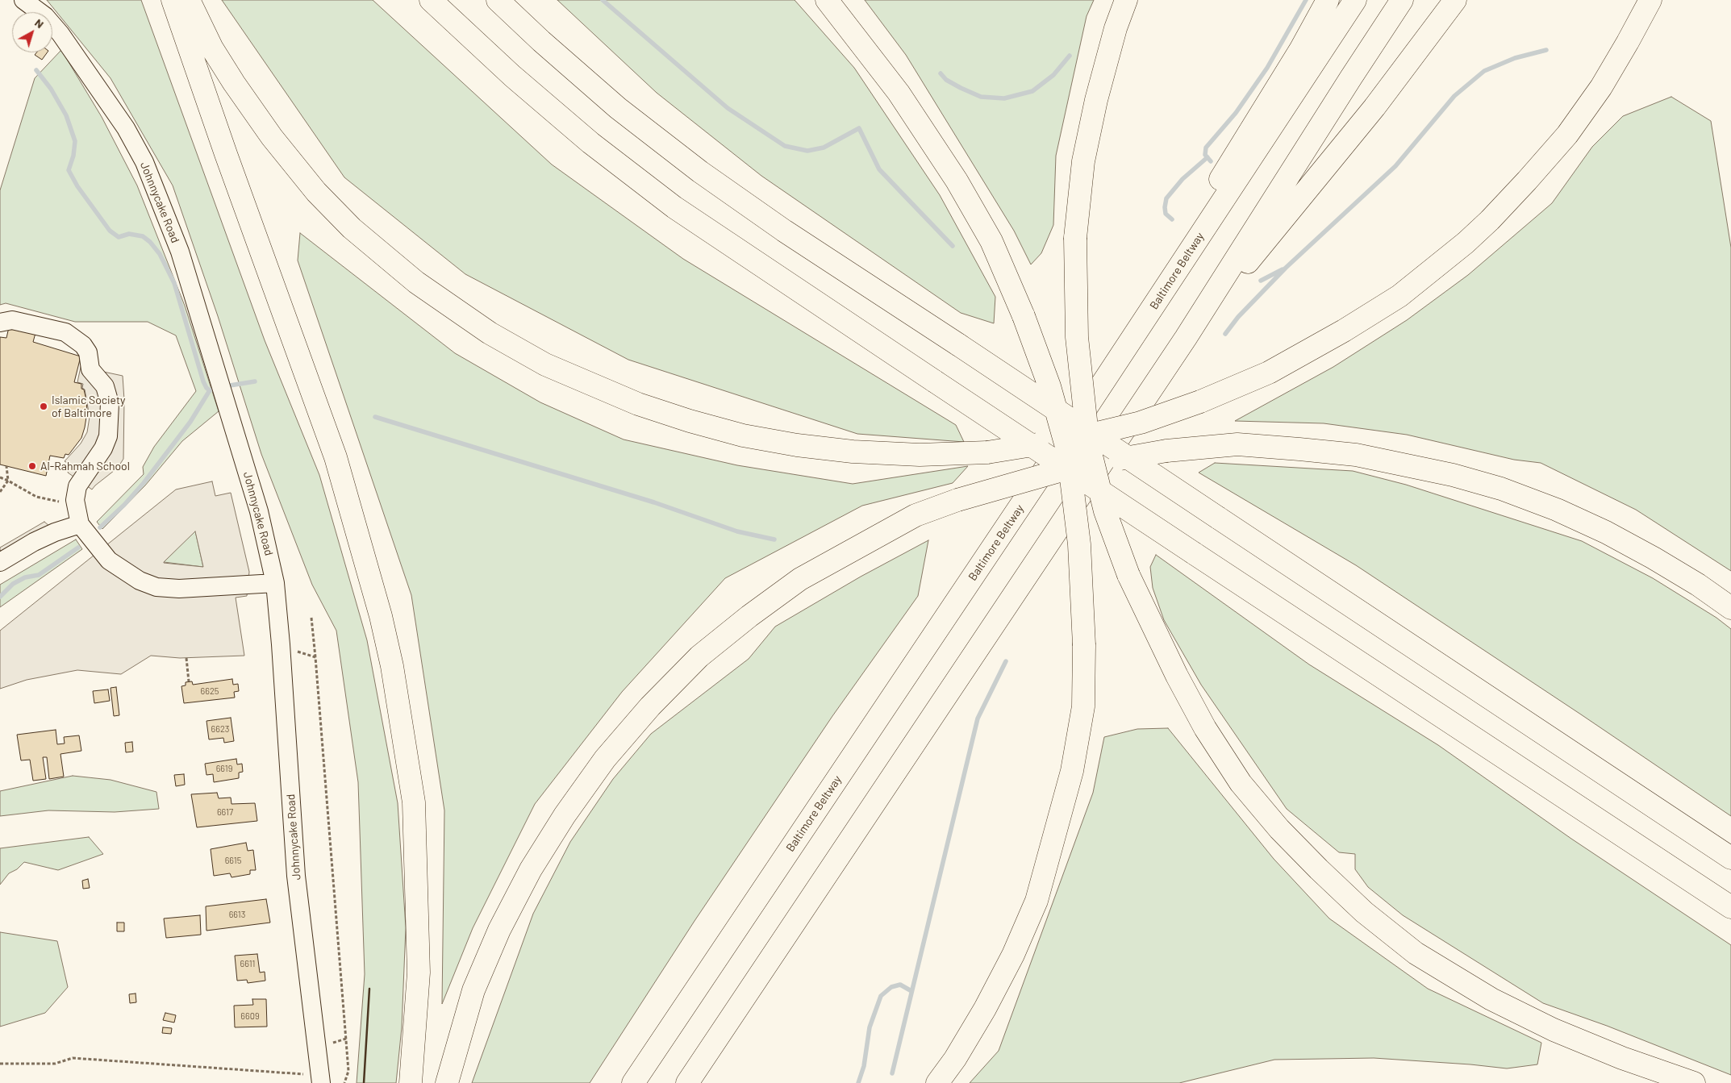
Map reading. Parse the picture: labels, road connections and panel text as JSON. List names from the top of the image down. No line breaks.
{"streets":{"highway":["Baltimore Beltway"],"street":["Johnnycake Road"]},"places":["Islamic Society of Baltimore","Al-Rahmah School"],"house_numbers":["6625","6623","6619","6617","6615","6613","6611","6609"],"north":"top right"}
